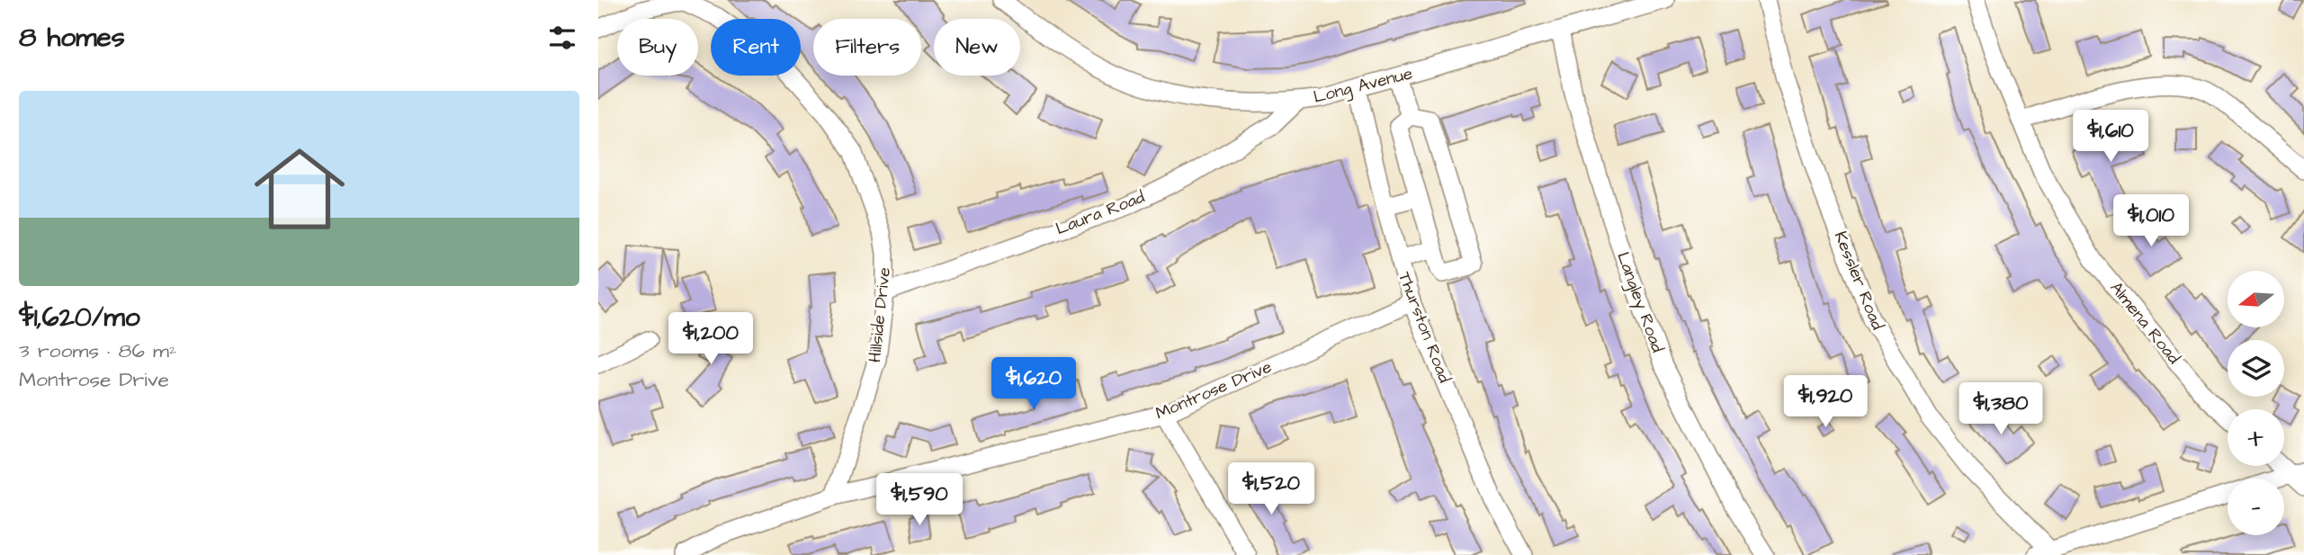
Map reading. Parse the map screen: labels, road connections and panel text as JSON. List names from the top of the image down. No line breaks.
{"streets":{"street":["Long Avenue","Laura Road","Kessler Road","Langley Road","Hillside Drive","Almena Road","Thurston Road","Montrose Drive"]},"crossings":[["Long Avenue","Laura Road"],["Long Avenue","Langley Road"],["Long Avenue","Thurston Road"],["Laura Road","Hillside Drive"],["Hillside Drive","Montrose Drive"],["Thurston Road","Montrose Drive"]],"north":"left","page":{"heading":"8 homes","chip":["Buy","Rent","Filters","New"],"list":[{"name":"$1,620/mo","note":"3 rooms · 86 m² · Montrose Drive"}],"price":["$1,610","$1,010","$1,200","$1,620","$1,920","$1,380","$1,520","$1,590"],"map_buttons":["+","−"]}}
